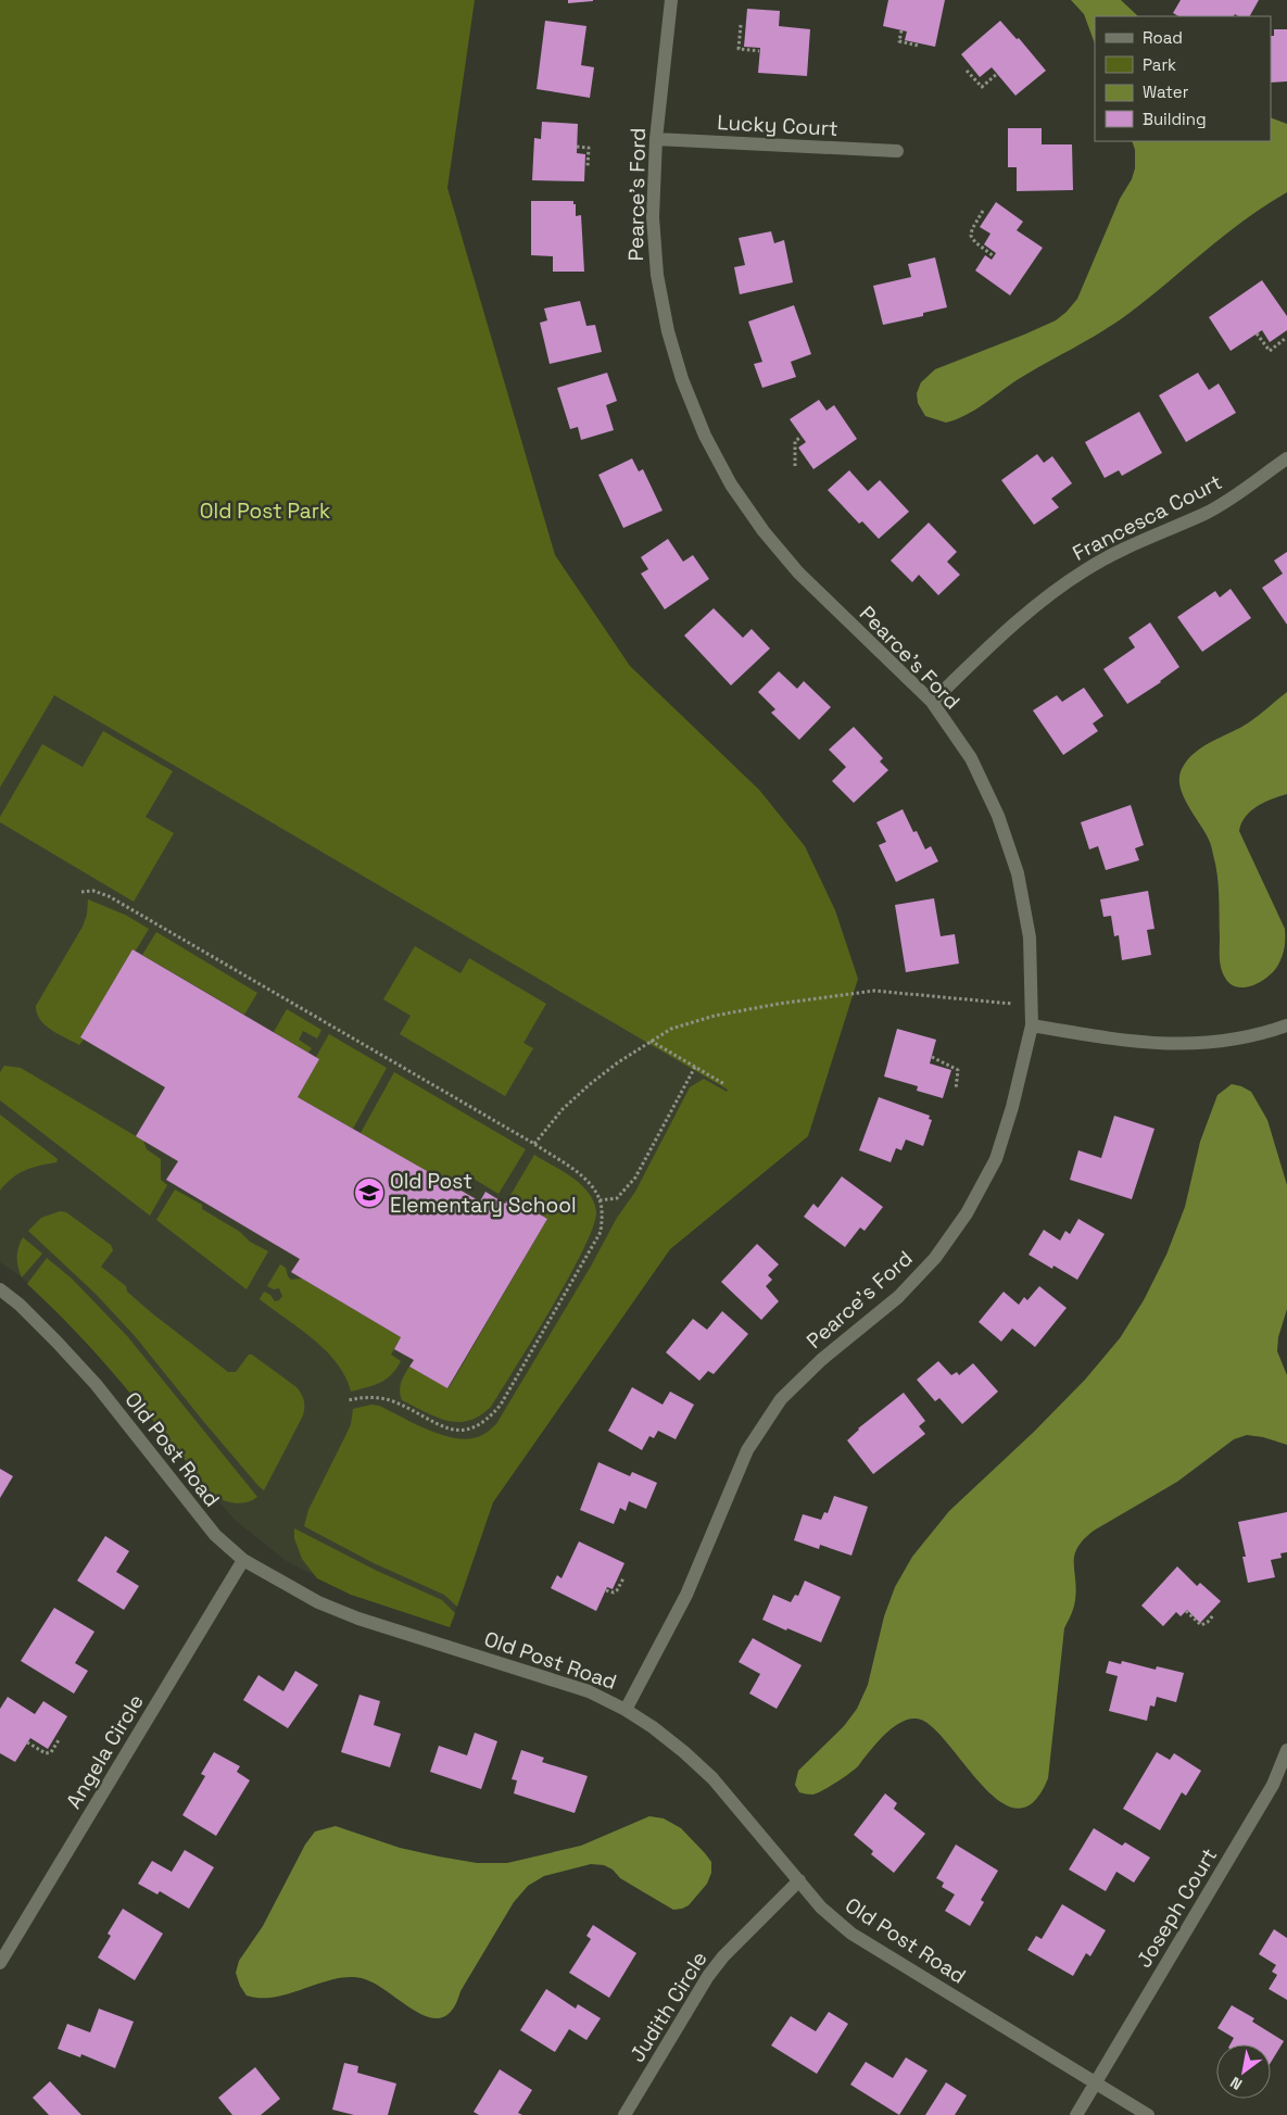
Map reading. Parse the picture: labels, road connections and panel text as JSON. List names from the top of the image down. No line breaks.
{"streets":{"street":["Lucky Court","Pearce's Ford","Francesca Court","Old Post Road","Angela Circle","Joseph Court","Judith Circle"]},"crossings":[["Lucky Court","Pearce's Ford"],["Pearce's Ford","Francesca Court"],["Pearce's Ford","Old Post Road"],["Old Post Road","Angela Circle"],["Old Post Road","Joseph Court"],["Old Post Road","Judith Circle"]],"parks":["Old Post Park"],"places":{"school or university":["Old Post Elementary School"]},"legend":["Road","Park","Water","Building"],"north":"bottom left"}
